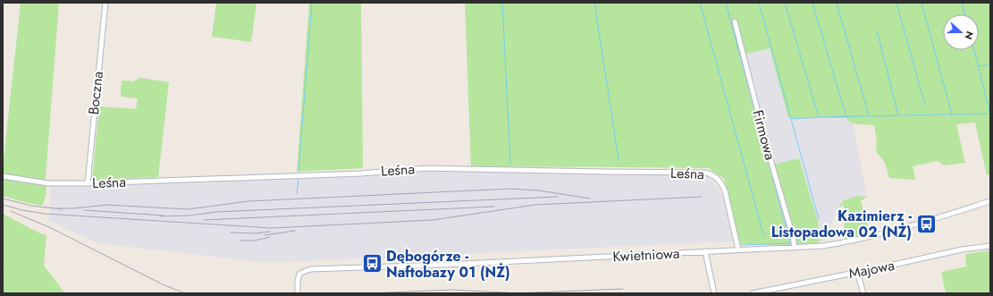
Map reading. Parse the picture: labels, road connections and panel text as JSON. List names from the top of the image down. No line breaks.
{"streets":{"street":["Boczna","Firmowa","Leśna","Kwietniowa","Majowa"]},"crossings":[["Boczna","Leśna"],["Firmowa","Kwietniowa"],["Leśna","Kwietniowa"]],"places":{"bus stop":["Kazimierz - Listopadowa 02 (NŻ)","Dębogórze - Naftobazy 01 (NŻ)"]},"north":"right"}
